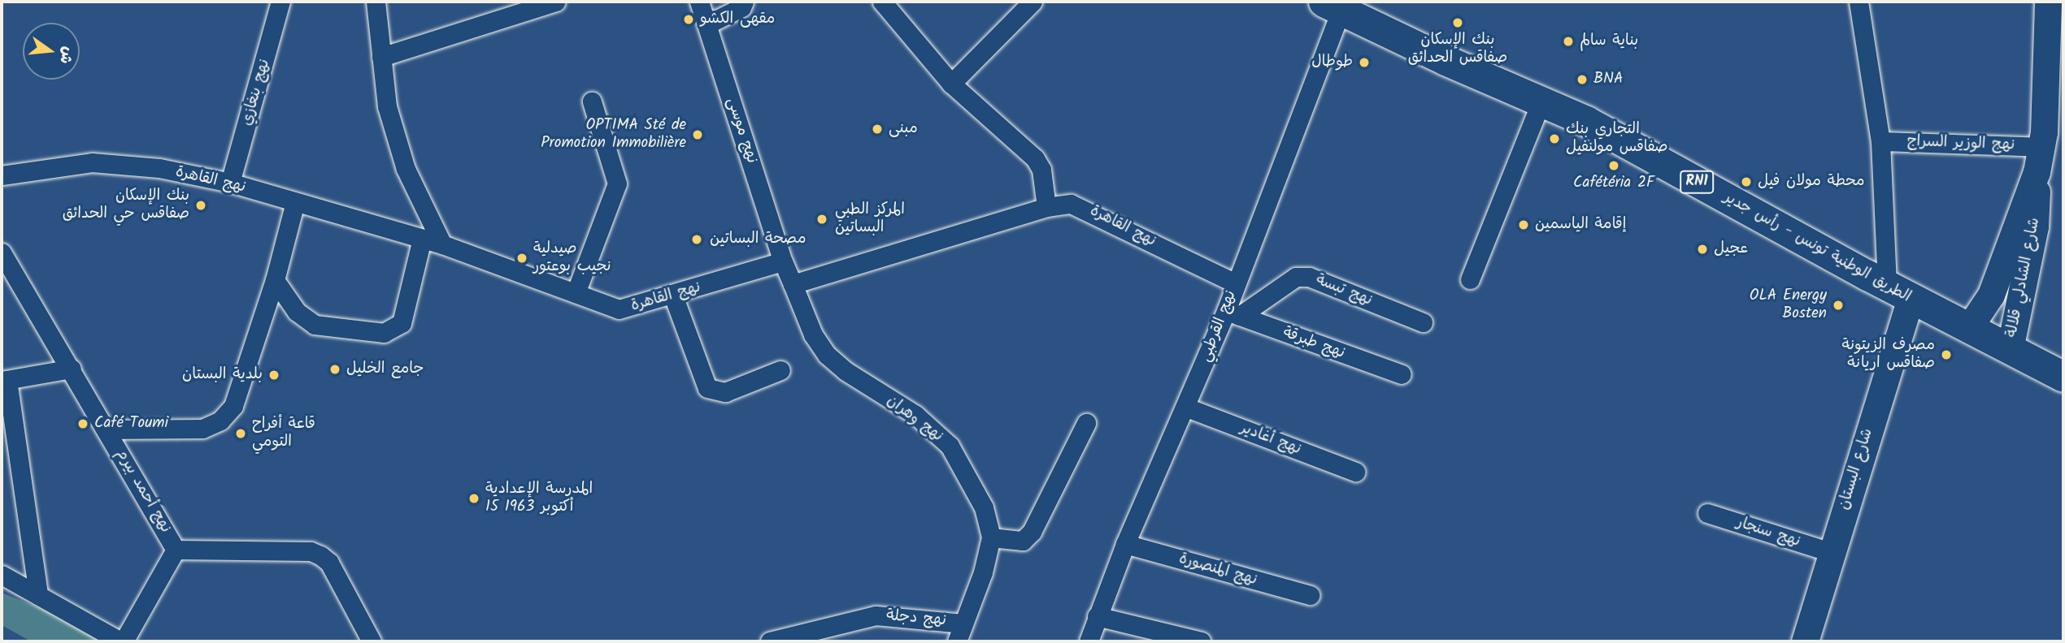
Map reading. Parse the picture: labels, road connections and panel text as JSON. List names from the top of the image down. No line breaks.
{"streets":{"main road":["RN1","الطريق الوطنية تونس - رأس جدير","شارع الشادلي قلالة","شارع البستان"],"street":["نهج بنغازي","نهج موسى","نهج الوزير السراج","نهج القاهرة","نهج تبسة","نهج القرطبي","نهج طبرقة","نهج وهران","نهج أغادير","نهج أحمد بيرم","نهج سنجار","نهج المنصورة","نهج دجلة"]},"crossings":[["نهج بنغازي","نهج القاهرة"],["نهج موسى","نهج القاهرة"],["نهج الوزير السراج","شارع الشادلي قلالة"],["نهج القاهرة","نهج القرطبي"],["نهج القاهرة","نهج وهران"],["الطريق الوطنية تونس - رأس جدير","شارع الشادلي قلالة"],["الطريق الوطنية تونس - رأس جدير","نهج القرطبي"],["الطريق الوطنية تونس - رأس جدير","شارع البستان"],["نهج تبسة","نهج القرطبي"],["نهج تبسة","نهج طبرقة"],["نهج القرطبي","نهج طبرقة"],["نهج القرطبي","نهج أغادير"],["نهج القرطبي","نهج المنصورة"],["شارع البستان","نهج سنجار"]],"places":["مقهى الكشو","بنك الإسكان صفاقس الحدائق","بناية سالم","طوطال","BNA","مبنى","OPTIMA Sté de Promotion Immobilière","التجاري بنك صفاقس مولنفيل","Cafétéria 2F","محطة مولان فيل","بنك الإسكان صفاقس حي الحدائق","المركز الطبي البساتين","إقامة الياسمين","مصحة البساتين","عجيل","صيدلية نجيب بوعتور","OLA Energy Bosten","مصرف الزيتونة صفاقس اريانة","جامع الخليل","بلدية البستان","Café Toumi","قاعة أفراح التومي","المدرسة الإعدادية 15 أكتوبر 1963"],"north":"right"}
